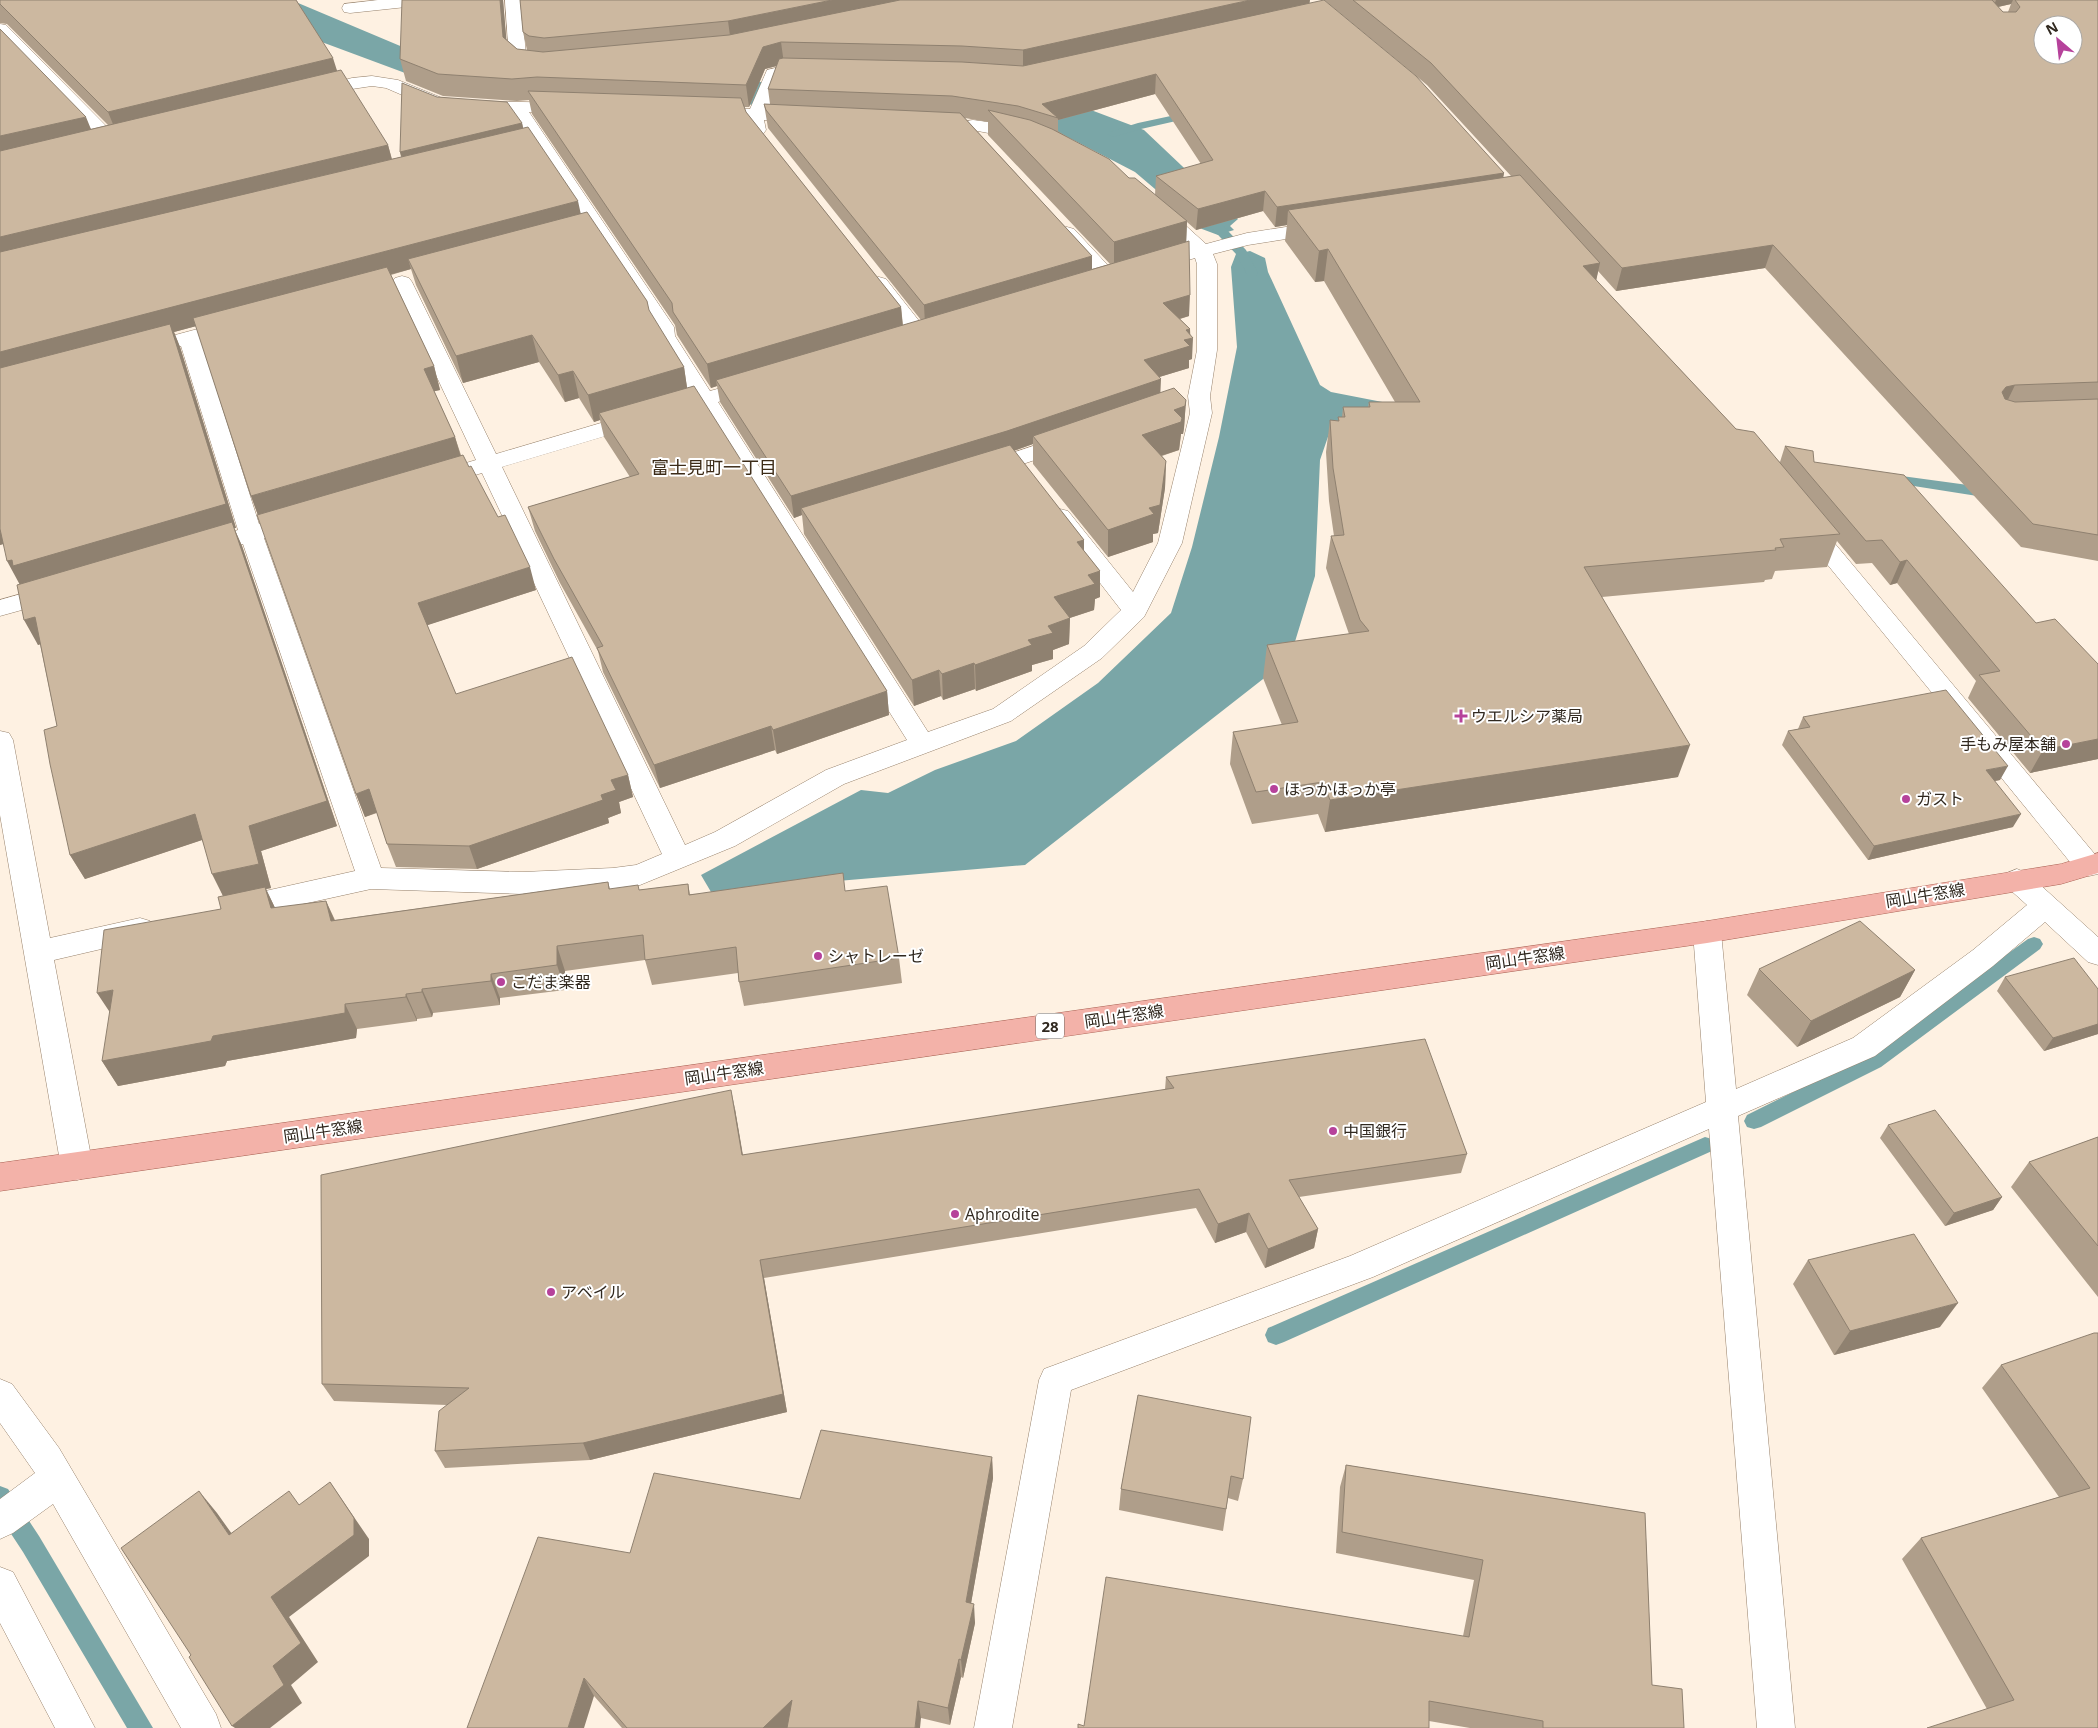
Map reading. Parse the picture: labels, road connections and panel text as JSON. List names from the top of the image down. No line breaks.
{"streets":{"main road":["岡山牛窓線","28"]},"districts":["富士見町一丁目"],"places":{"health":["ウエルシア薬局"],"other":["手もみ屋本舗","ほっかほっか亭","ガスト","シャトレーゼ","こだま楽器","中国銀行","Aphrodite","アベイル"]},"north":"top left"}
